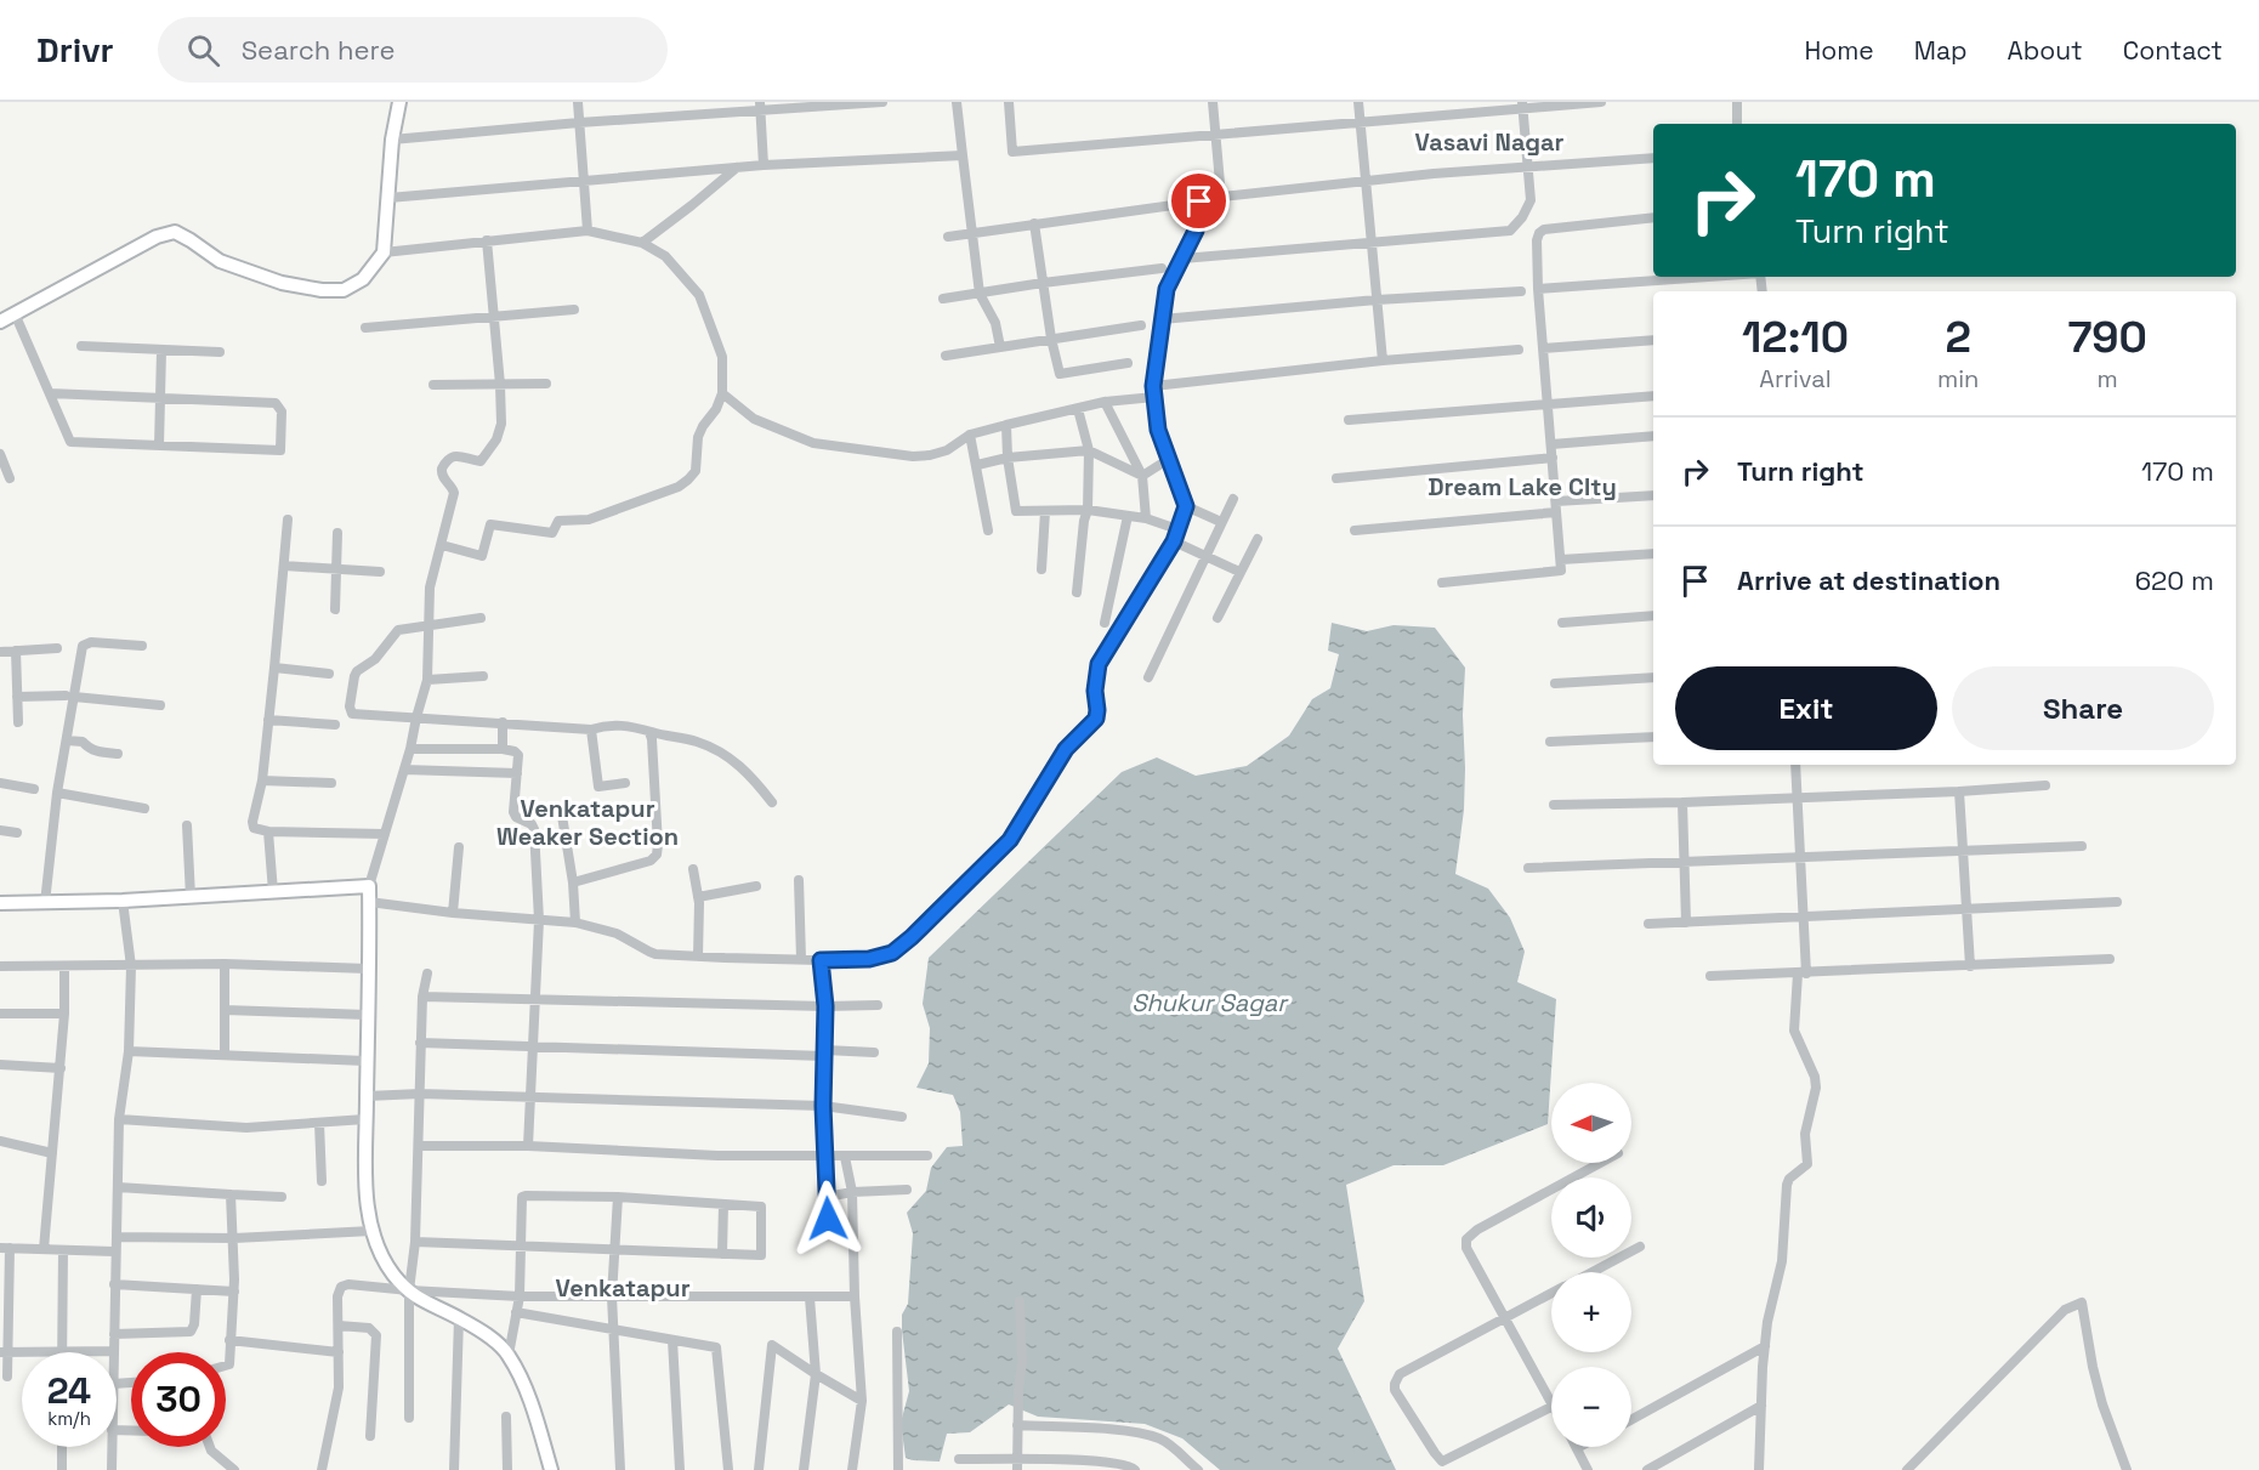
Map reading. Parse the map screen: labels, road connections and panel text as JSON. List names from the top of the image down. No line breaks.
{"districts":["Vasavi Nagar","Dream Lake CIty","Venkatapur Weaker Section","Venkatapur"],"water":["Shukur Sagar"],"north":"left","page":{"header":"Drivr","search":"Search here","nav":["Home","Map","About","Contact"],"turn":["170 m","Turn right"],"eta":["12:10","Arrival","2","min","790","m"],"list":[{"name":"Turn right","value":"170 m"},{"name":"Arrive at destination","value":"620 m"}],"buttons":["Exit","Share"],"map_buttons":["+","−"],"speed":"24 km/h","limit":"30"}}
